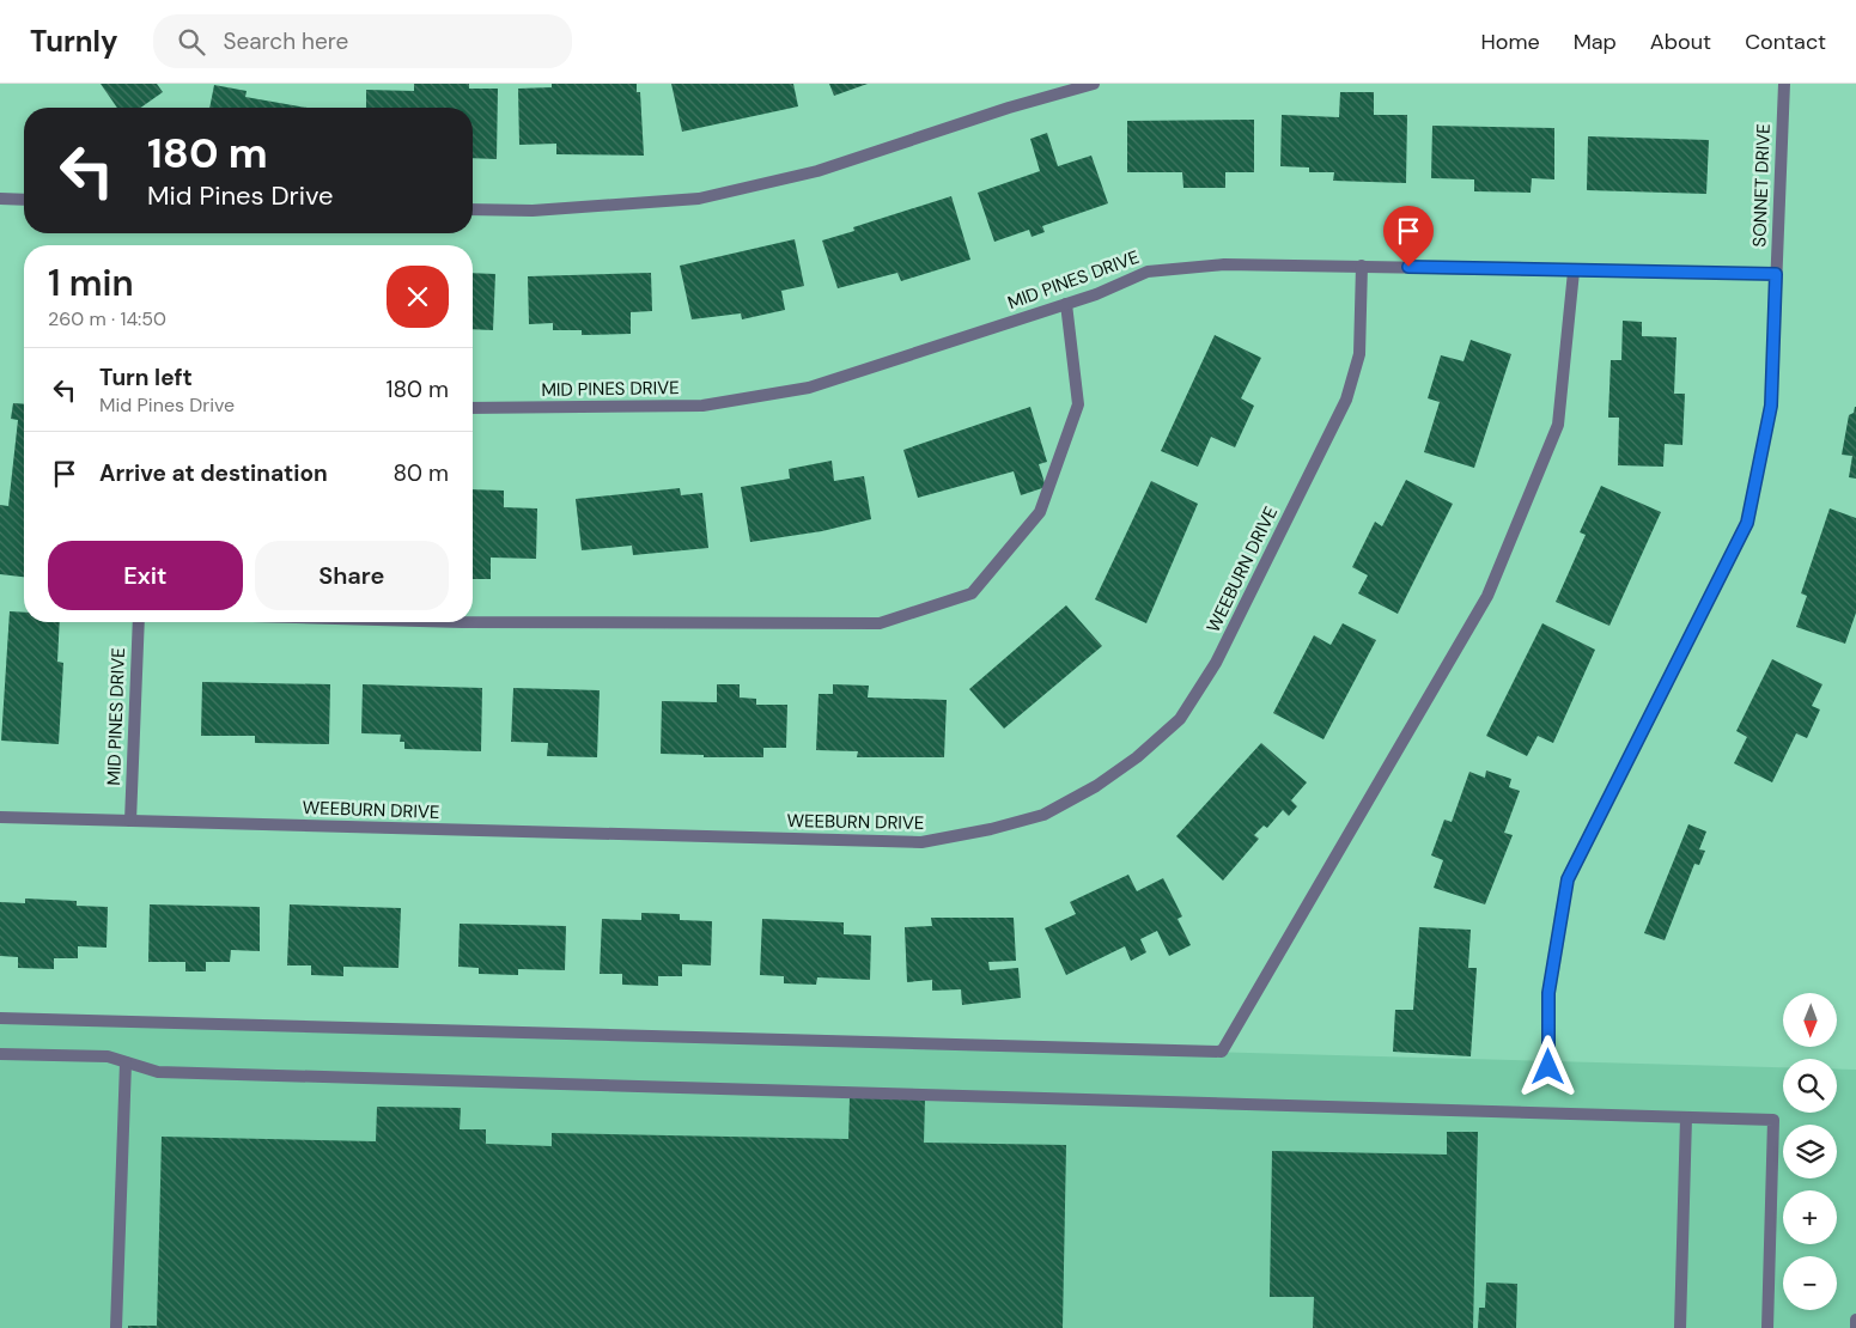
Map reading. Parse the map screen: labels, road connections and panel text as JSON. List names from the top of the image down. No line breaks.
{"streets":{"street":["SONNET DRIVE","MID PINES DRIVE","WEEBURN DRIVE"]},"crossings":[["SONNET DRIVE","MID PINES DRIVE"],["MID PINES DRIVE","WEEBURN DRIVE"]],"north":"bottom","page":{"header":"Turnly","search":"Search here","nav":["Home","Map","About","Contact"],"turn":["180 m","Mid Pines Drive"],"heading":["1 min","260 m · 14:50"],"list":[{"name":"Turn left","note":"Mid Pines Drive","value":"180 m"},{"name":"Arrive at destination","value":"80 m"}],"buttons":["Exit","Share"],"map_buttons":["+","−"]}}
